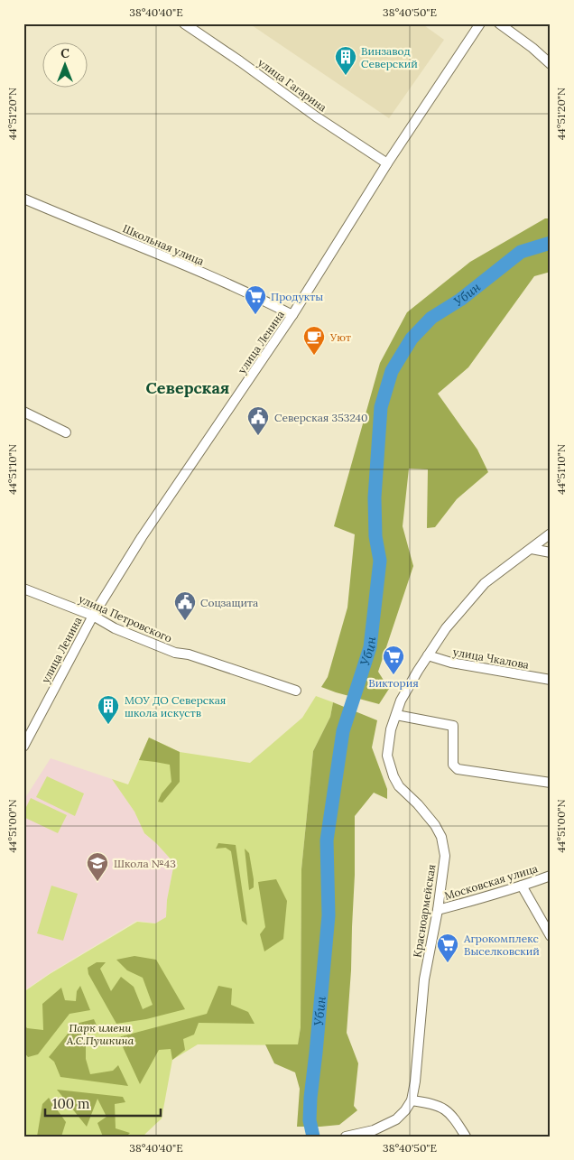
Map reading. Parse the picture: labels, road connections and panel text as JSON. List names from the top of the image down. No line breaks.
{"streets":{"street":["улица Гагарина","Школьная улица","улица Ленина","улица Петровского","улица Чкалова","Московская улица","Красноармейская"]},"crossings":[["улица Гагарина","улица Ленина"],["Школьная улица","улица Ленина"],["улица Ленина","улица Петровского"],["улица Чкалова","Красноармейская"],["Московская улица","Красноармейская"]],"districts":["Северская"],"water":["Убин"],"parks":["Парк имени А.С.Пушкина"],"places":{"building":["Винзавод Северский","МОУ ДО Северская школа искуств"],"supermarket":["Продукты","Виктория","Агрокомплекс Выселковский"],"cafe":["Уют"],"public building":["Северская 353240","Соцзащита"],"school or university":["Школа №43"]},"scale_bar":"100 m","north":"top","coordinates":["38°40'40\"E","38°40'50\"E","44°51'20\"N","44°51'10\"N","44°51'00\"N"]}
